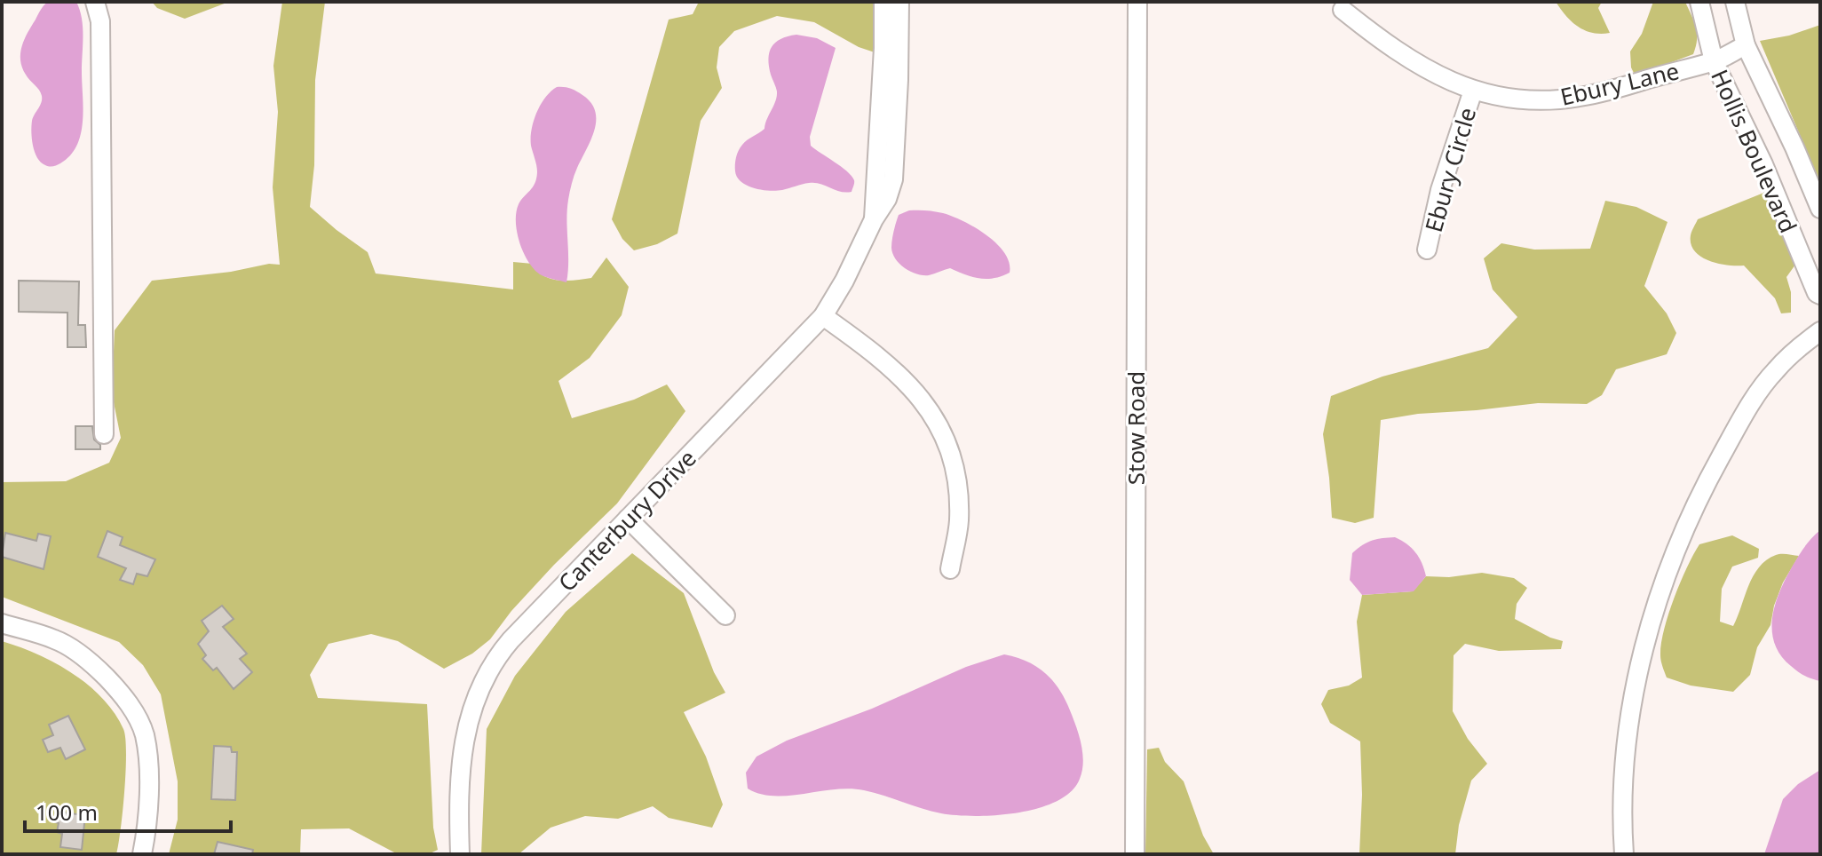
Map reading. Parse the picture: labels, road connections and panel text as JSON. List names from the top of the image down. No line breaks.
{"streets":{"street":["Ebury Lane","Hollis Boulevard","Ebury Circle","Stow Road","Canterbury Drive"]},"crossings":[["Ebury Lane","Hollis Boulevard"],["Ebury Lane","Ebury Circle"]],"scale_bar":"100 m"}
